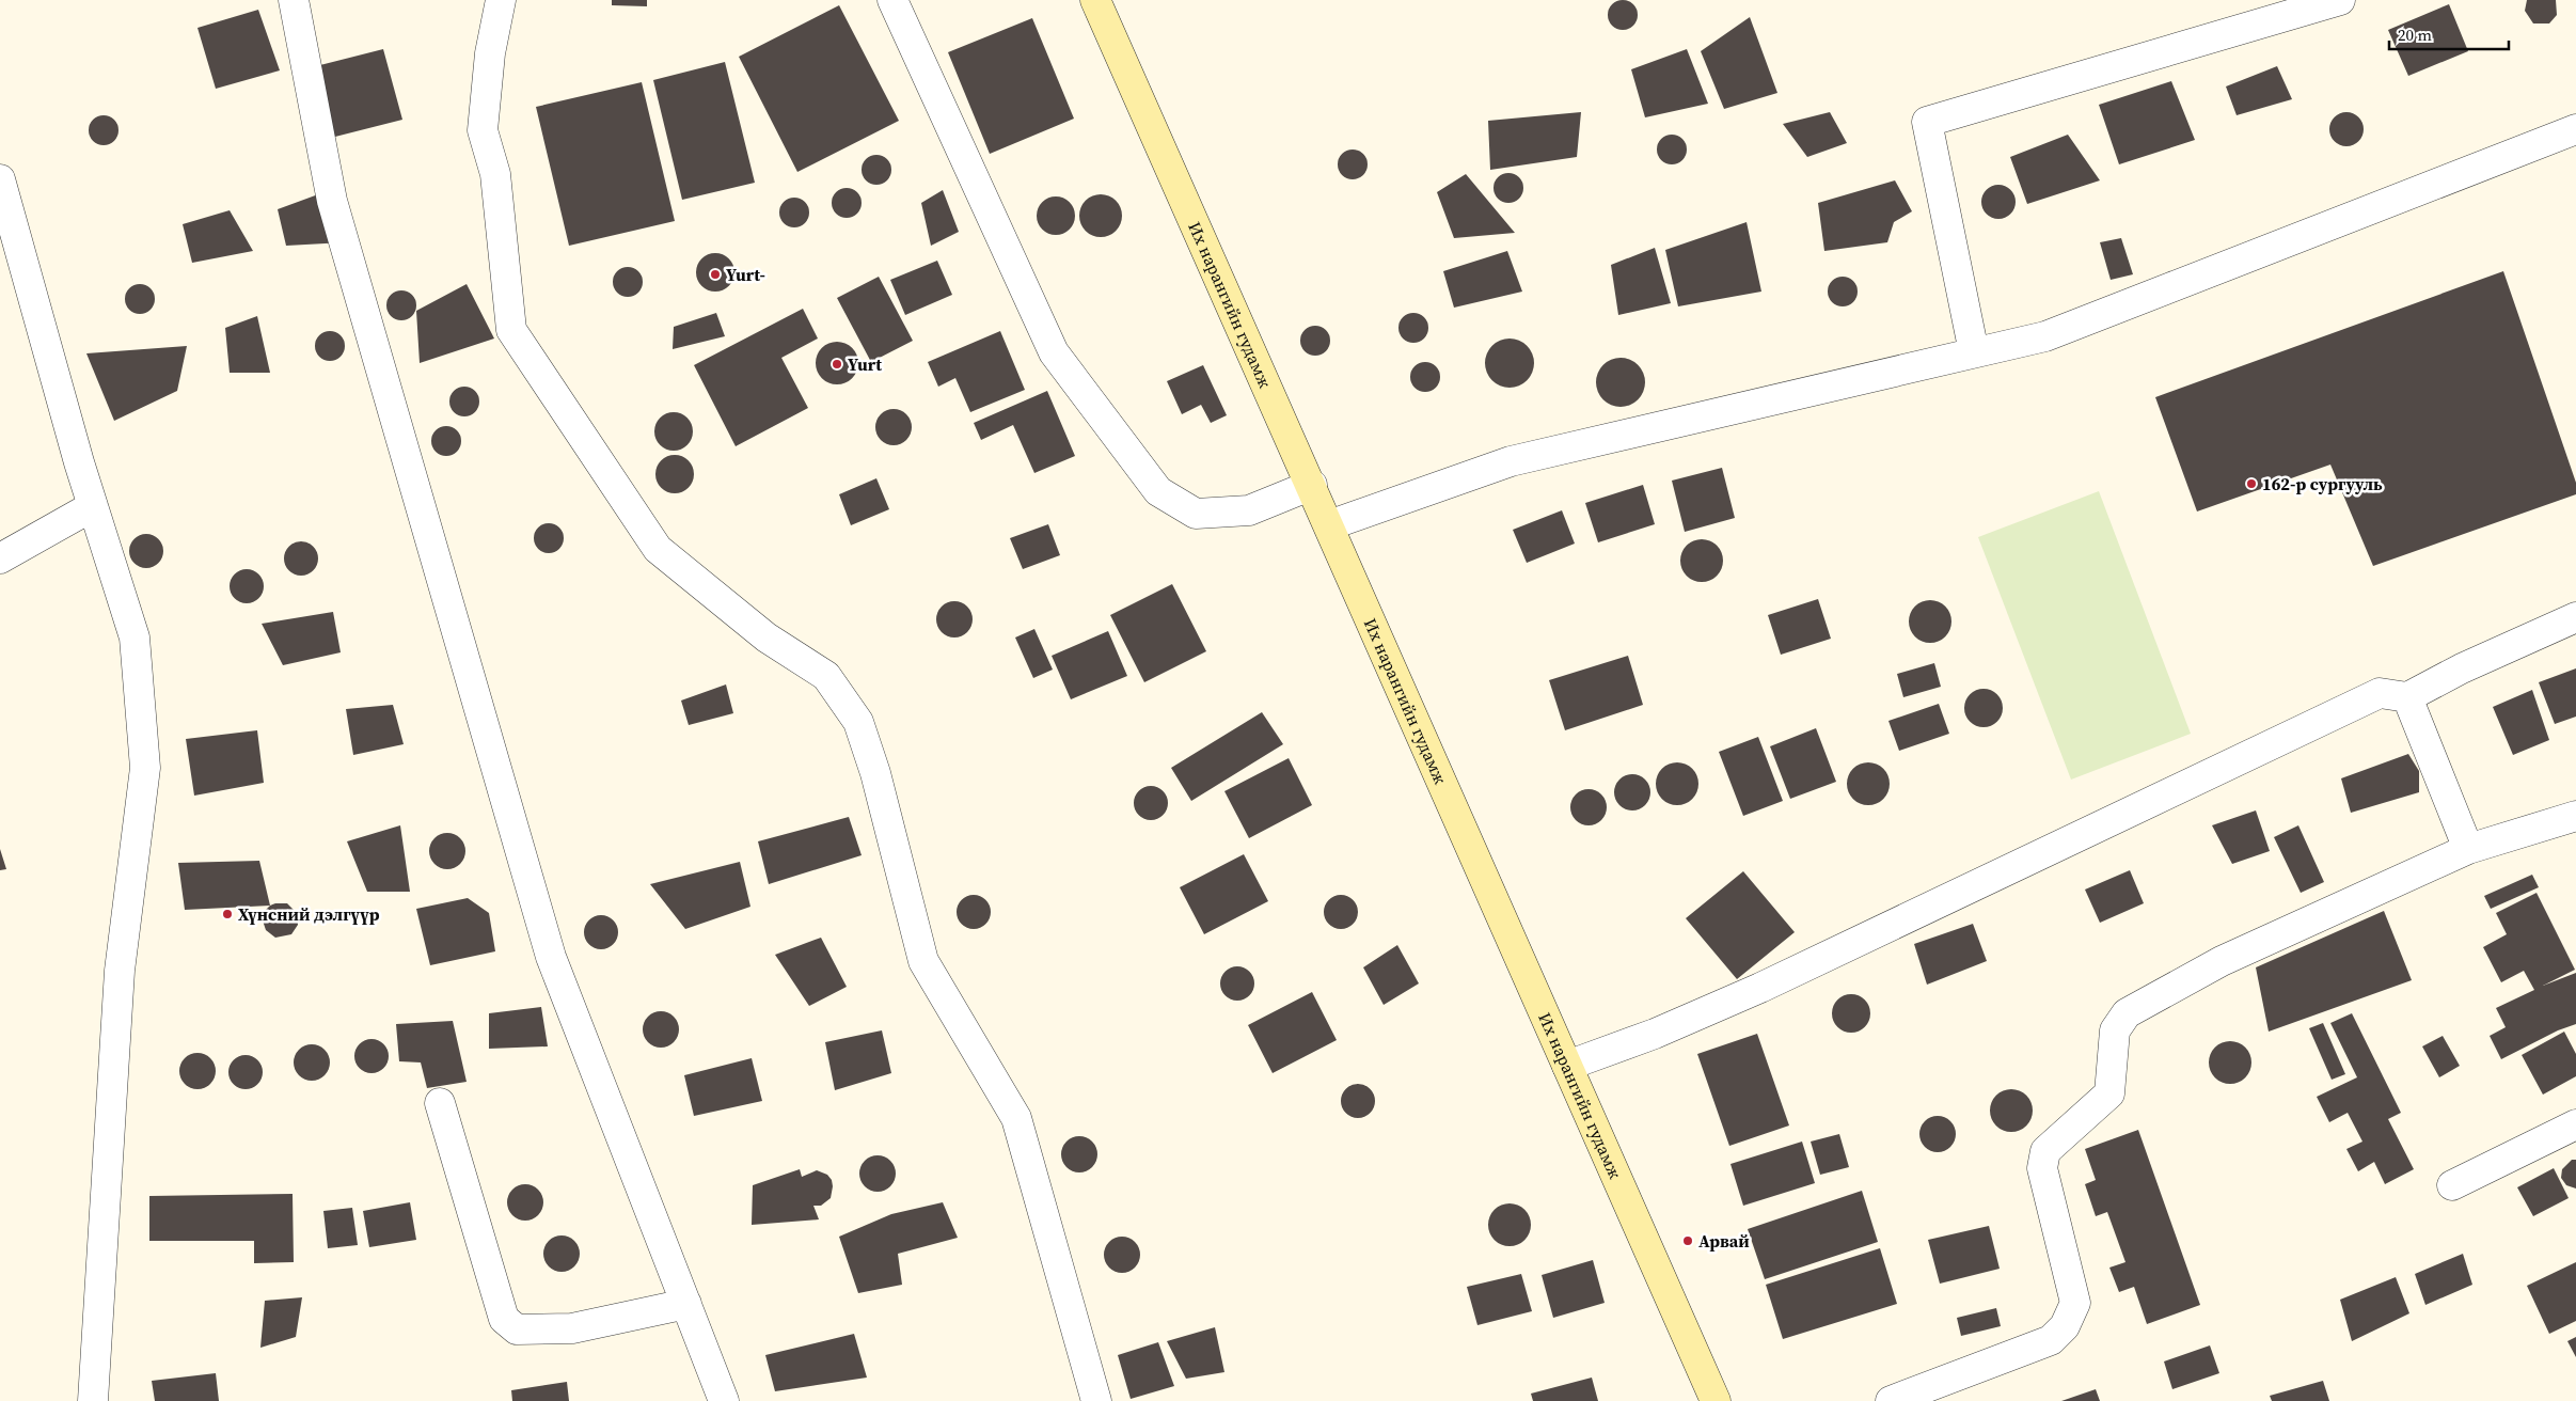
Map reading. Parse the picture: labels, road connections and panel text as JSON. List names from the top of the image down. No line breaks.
{"streets":{"main road":["Их нарангийн гудамж"]},"places":["Yurt-","Yurt","162-р сургууль","Хүнсний дэлгүүр","Арвай"],"scale_bar":"20 m"}
